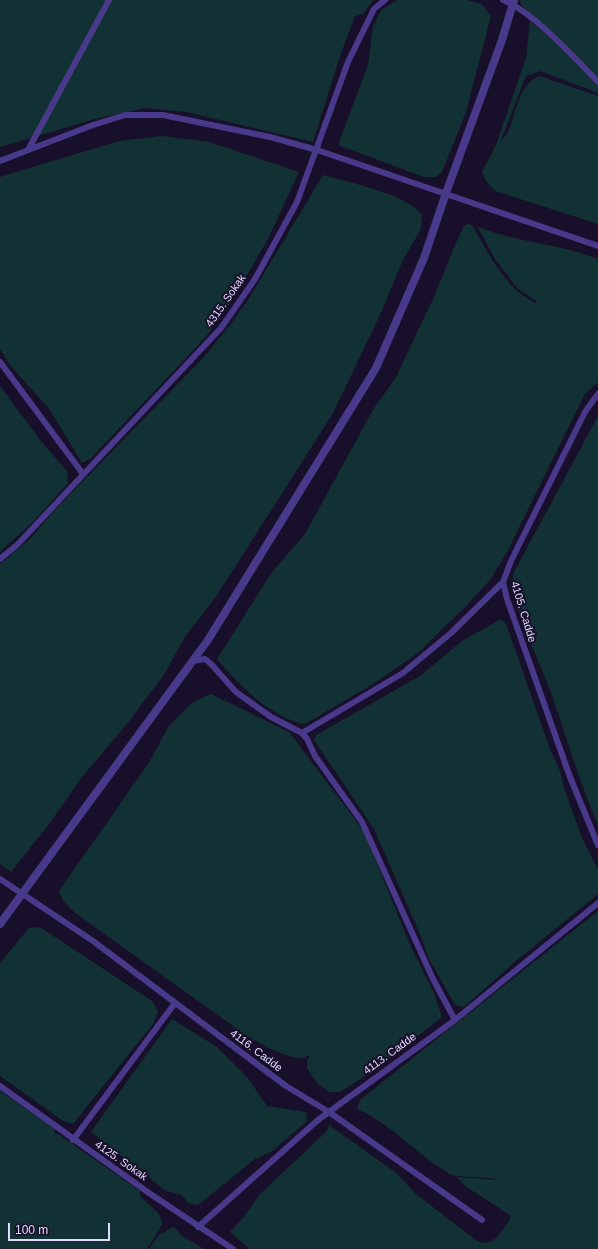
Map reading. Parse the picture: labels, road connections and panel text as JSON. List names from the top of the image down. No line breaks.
{"streets":{"street":["4315. Sokak","4105. Cadde","4116. Cadde","4113. Cadde","4125. Sokak"]},"crossings":[["4116. Cadde","4113. Cadde"],["4113. Cadde","4125. Sokak"]],"scale_bar":"100 m"}
